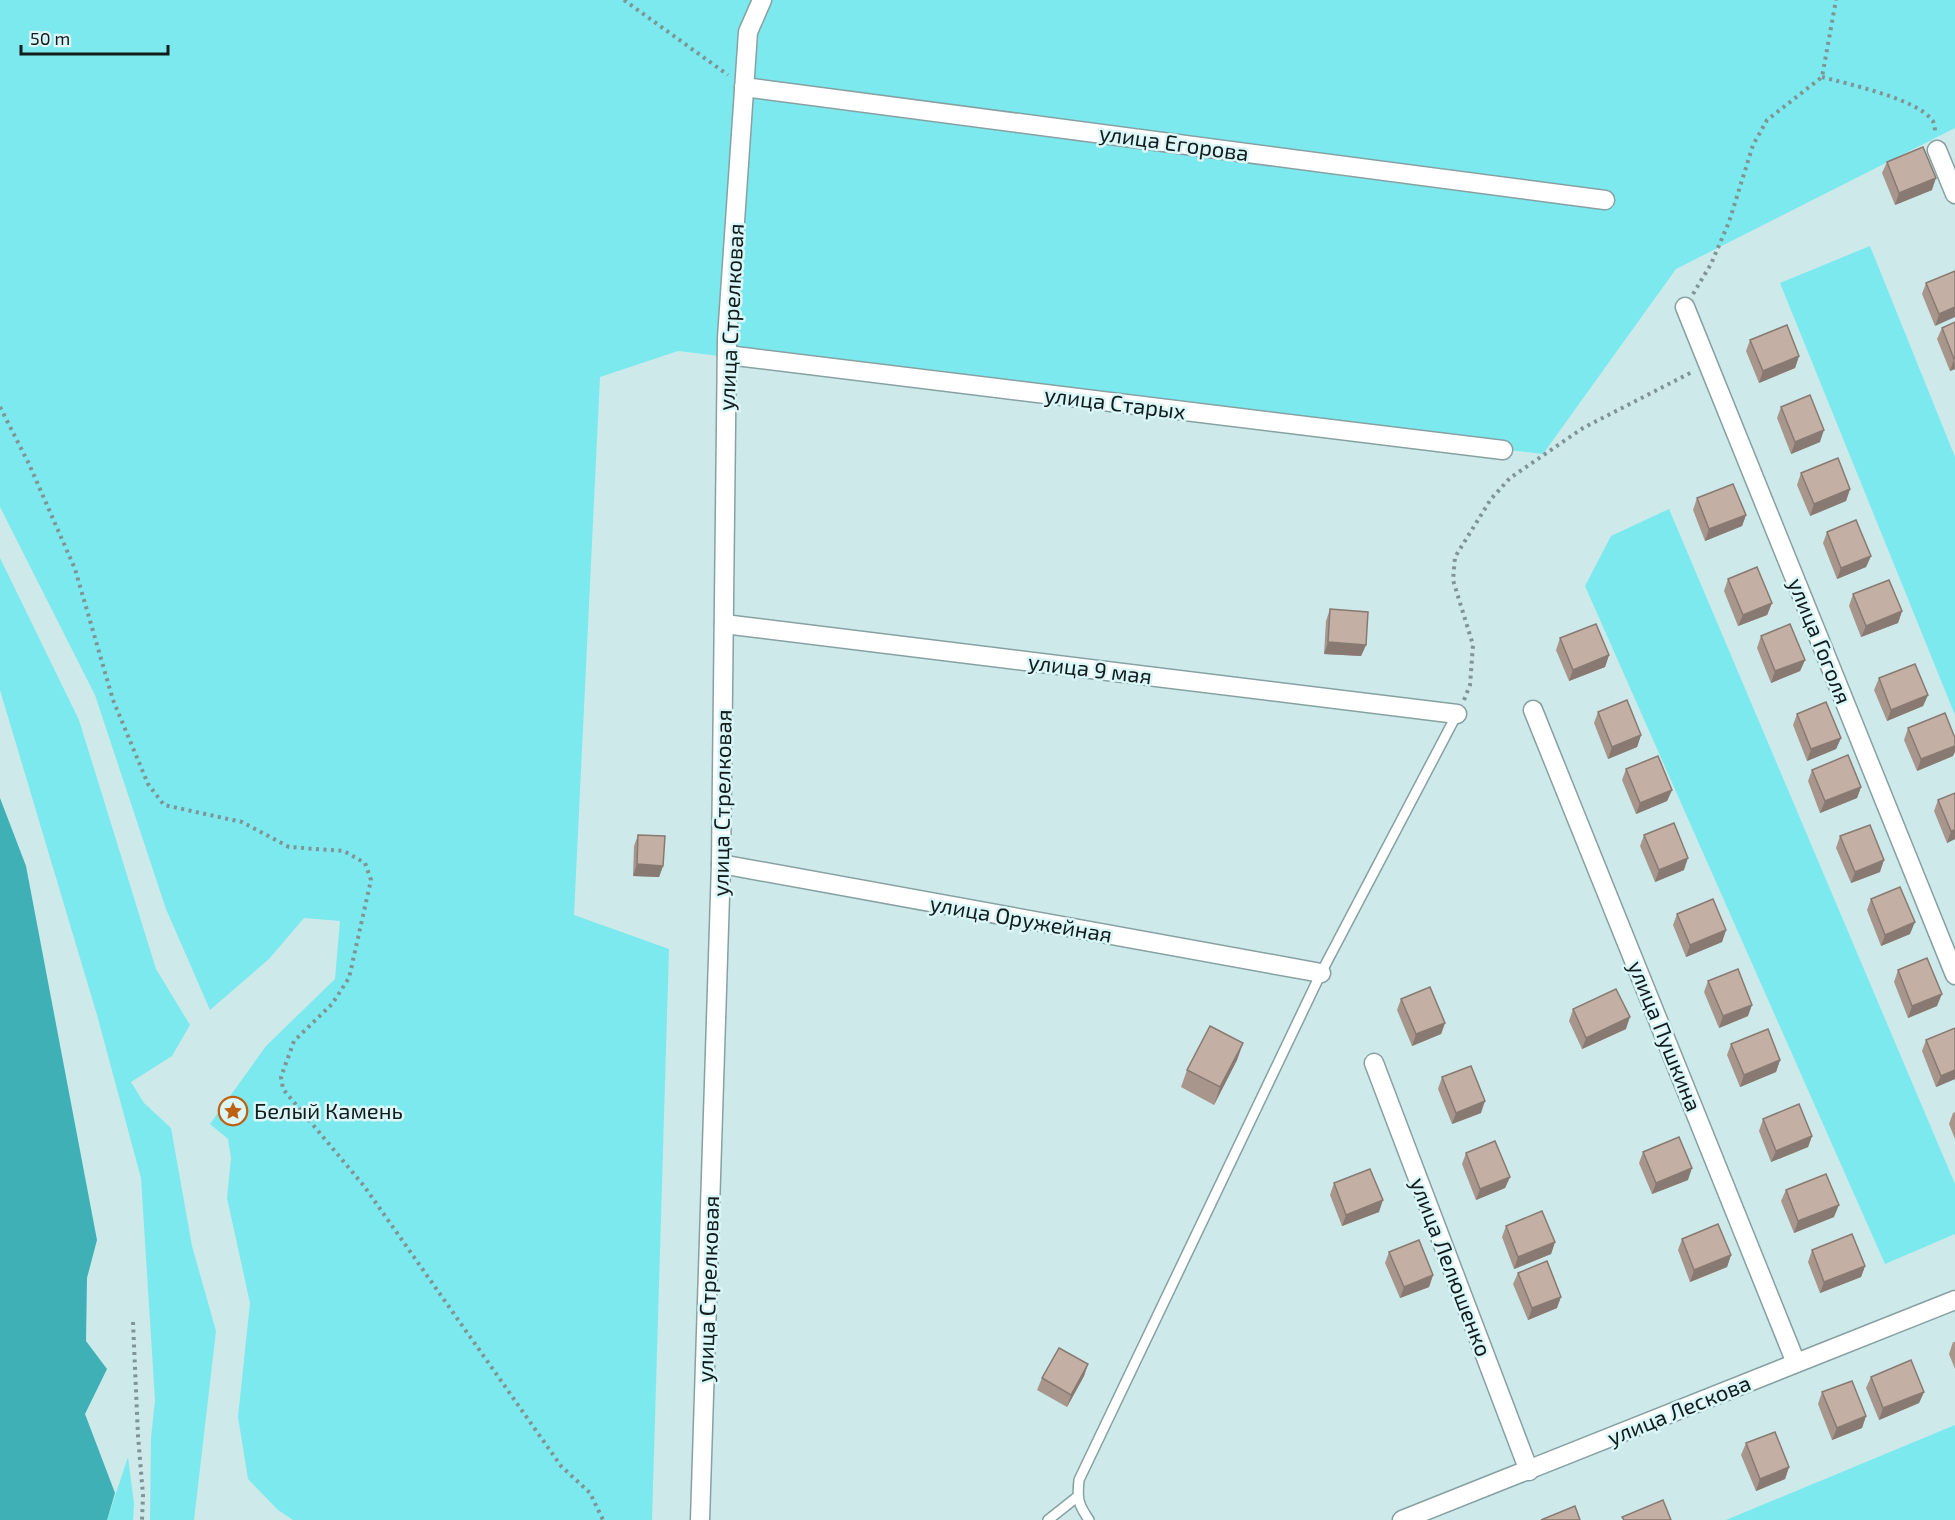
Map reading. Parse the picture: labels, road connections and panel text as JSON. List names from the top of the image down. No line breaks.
{"streets":{"street":["улица Егорова","улица Стрелковая","улица Старых","улица Гоголя","улица 9 мая","улица Оружейная","улица Пушкина","улица Лелюшенко","улица Лескова"]},"crossings":[["улица Егорова","улица Стрелковая"],["улица Стрелковая","улица Старых"],["улица Стрелковая","улица 9 мая"],["улица Стрелковая","улица Оружейная"],["улица Пушкина","улица Лескова"],["улица Лелюшенко","улица Лескова"]],"places":{"place":["Белый Камень"]},"scale_bar":"50 m"}
